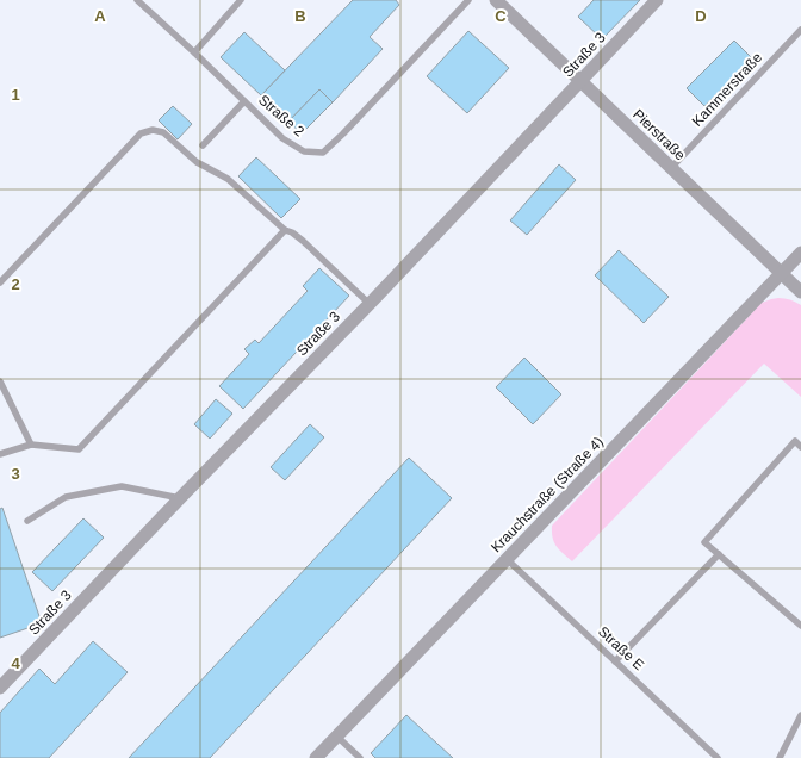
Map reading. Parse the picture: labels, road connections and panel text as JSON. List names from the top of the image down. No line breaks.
{"streets":{"street":["Straße 3","Pierstraße","Krauchstraße (Straße 4)"],"lane":["Kammerstraße","Straße 2","Straße E"]},"crossings":[["Straße 3","Pierstraße"],["Kammerstraße","Pierstraße"],["Pierstraße","Krauchstraße (Straße 4)"],["Krauchstraße (Straße 4)","Straße E"]],"grid":{"columns":["A","B","C","D"],"rows":["1","2","3","4"]}}
